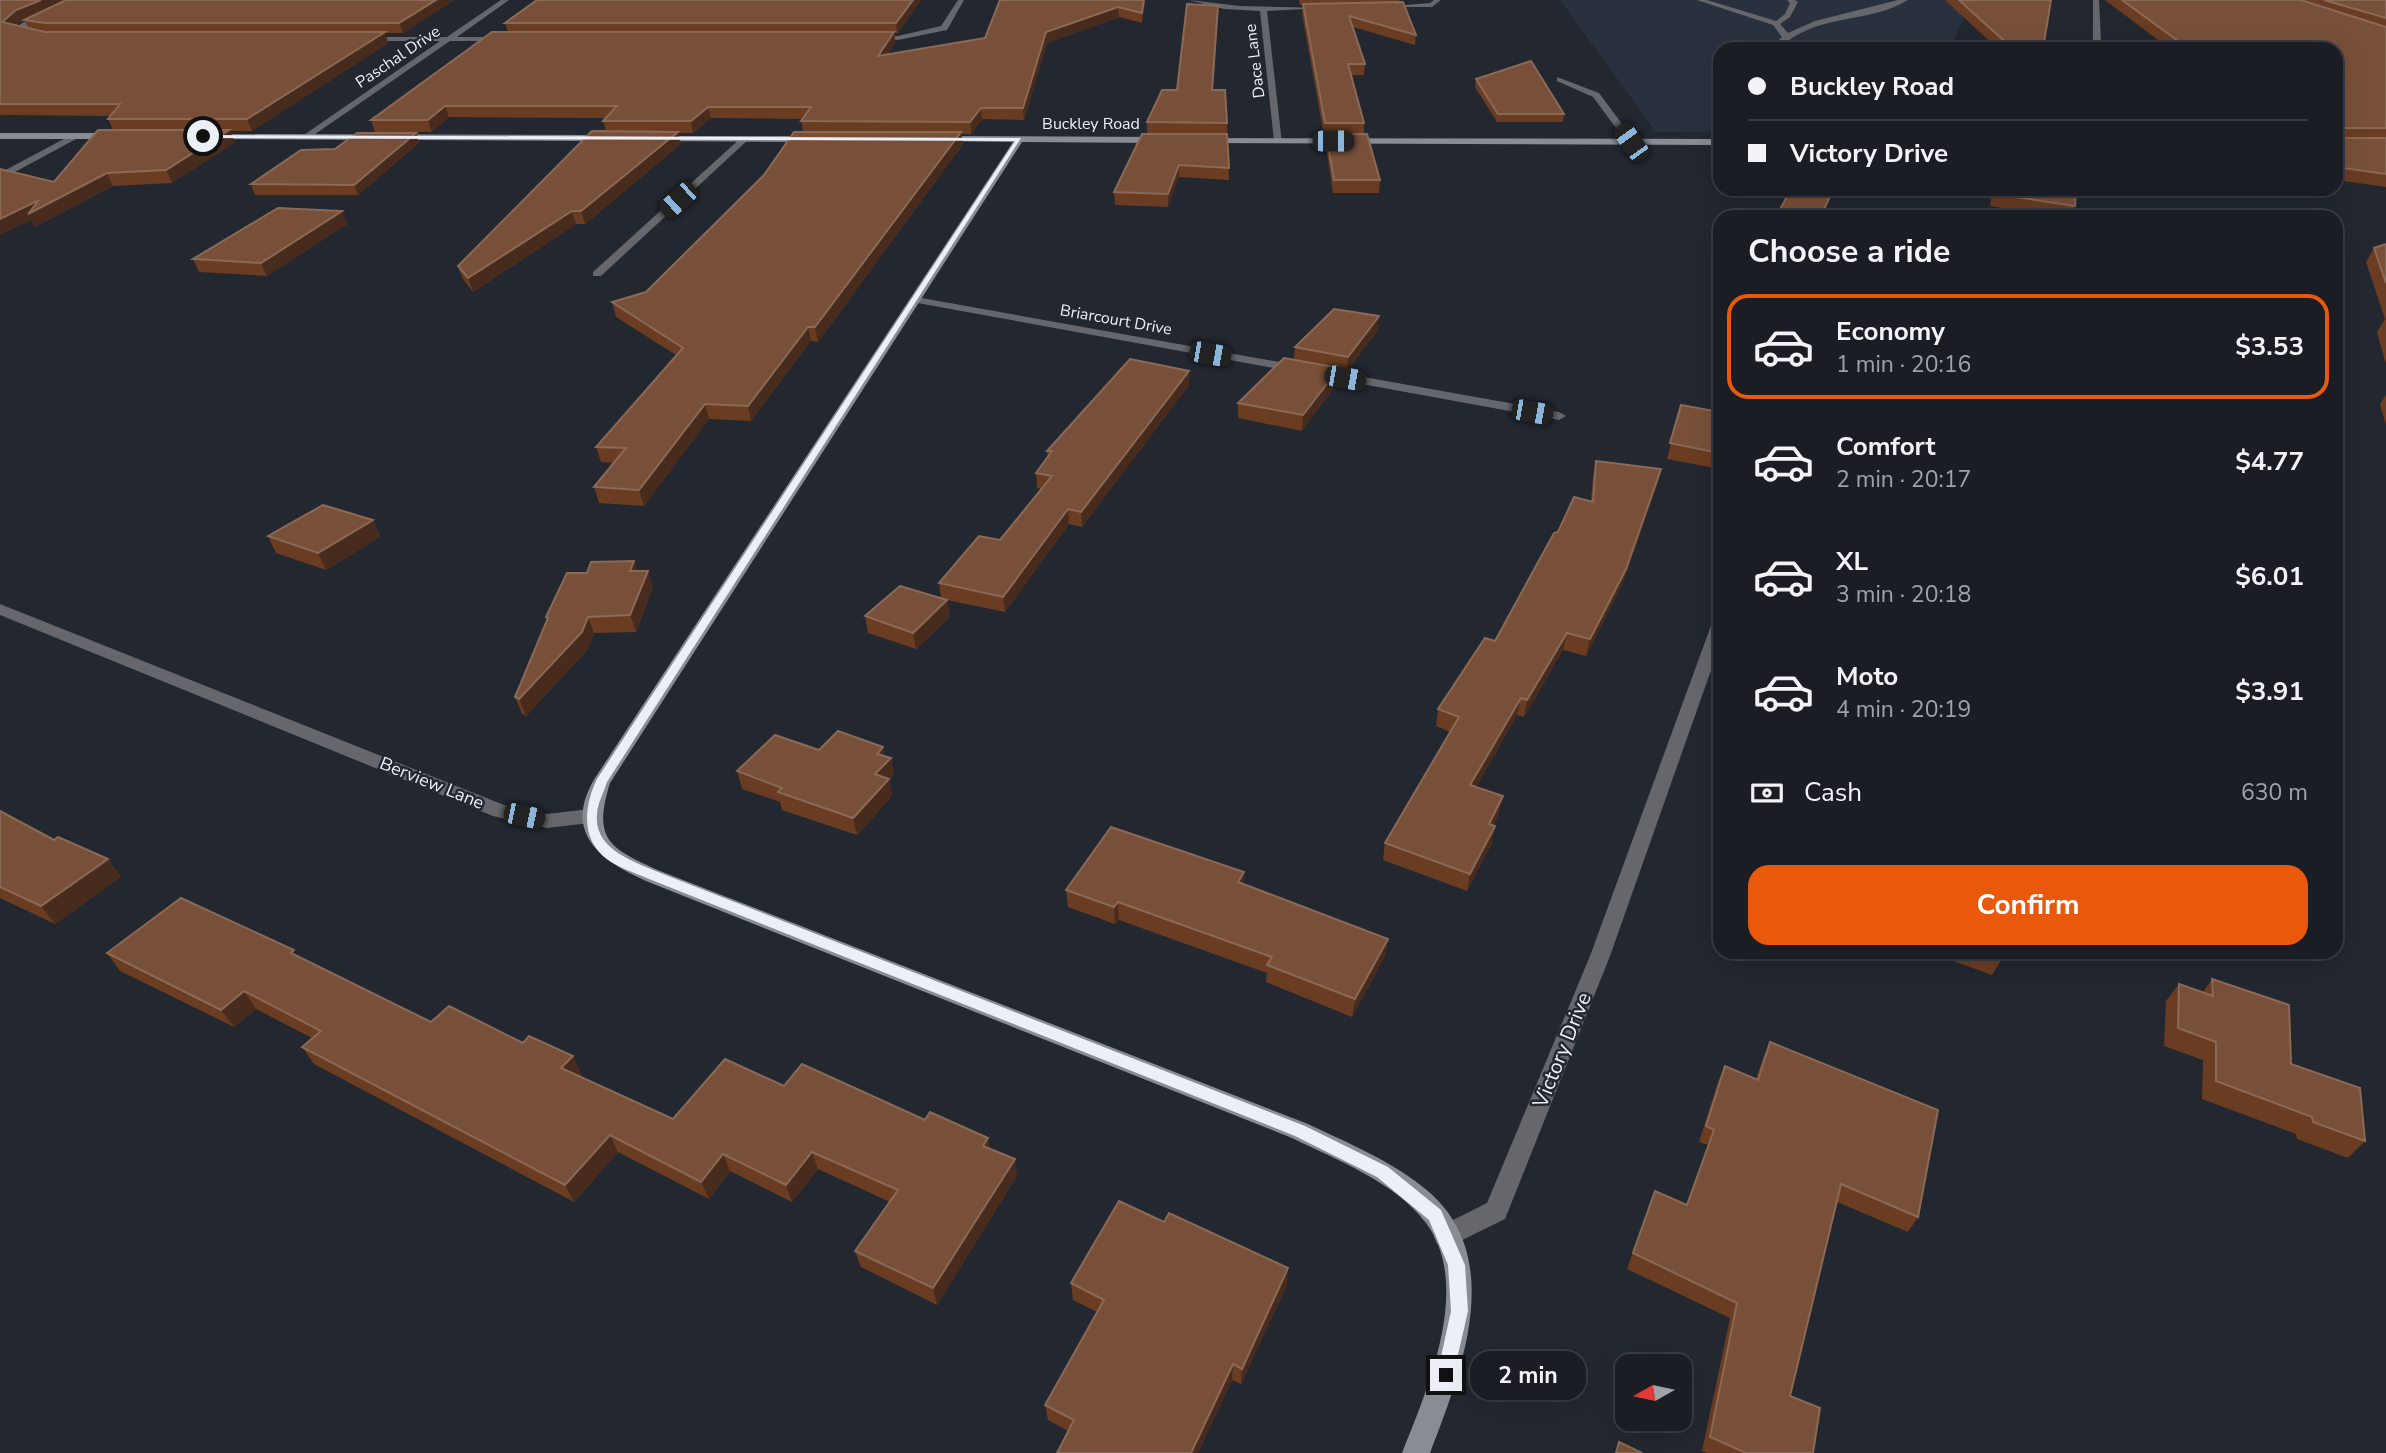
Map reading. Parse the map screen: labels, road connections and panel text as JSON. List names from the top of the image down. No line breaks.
{"streets":{"street":["Paschal Drive","Dace Lane","Buckley Road","Briarcourt Drive","Berview Lane","Victory Drive"]},"north":"left","page":{"banner":["Buckley Road","Victory Drive"],"heading":"Choose a ride","list":[{"name":"Economy","note":"1 min · 20:16","value":"$3.53"},{"name":"Comfort","note":"2 min · 20:17","value":"$4.77"},{"name":"XL","note":"3 min · 20:18","value":"$6.01"},{"name":"Moto","note":"4 min · 20:19","value":"$3.91"}],"pay":["Cash","630 m"],"buttons":"Confirm","bubble":"2 min"}}
